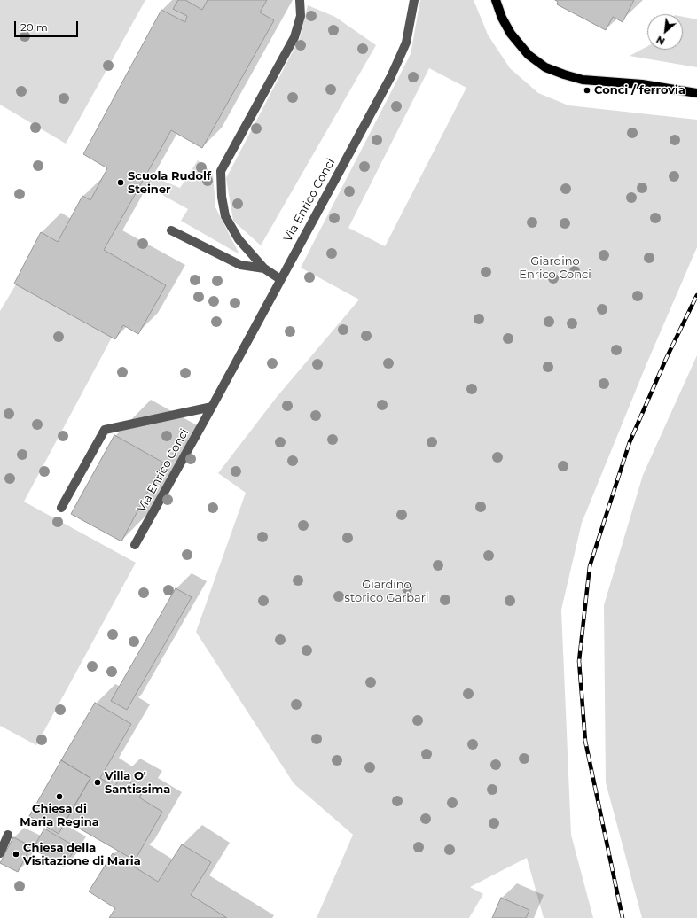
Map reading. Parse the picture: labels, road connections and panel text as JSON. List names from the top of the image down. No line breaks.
{"streets":{"street":["Via Enrico Conci"]},"parks":["Giardino Enrico Conci","Giardino storico Garbari"],"places":["Conci / ferrovia","Scuola Rudolf Steiner","Villa O' Santissima","Chiesa di Maria Regina","Chiesa della Visitazione di Maria"],"scale_bar":"20 m","north":"bottom left"}
